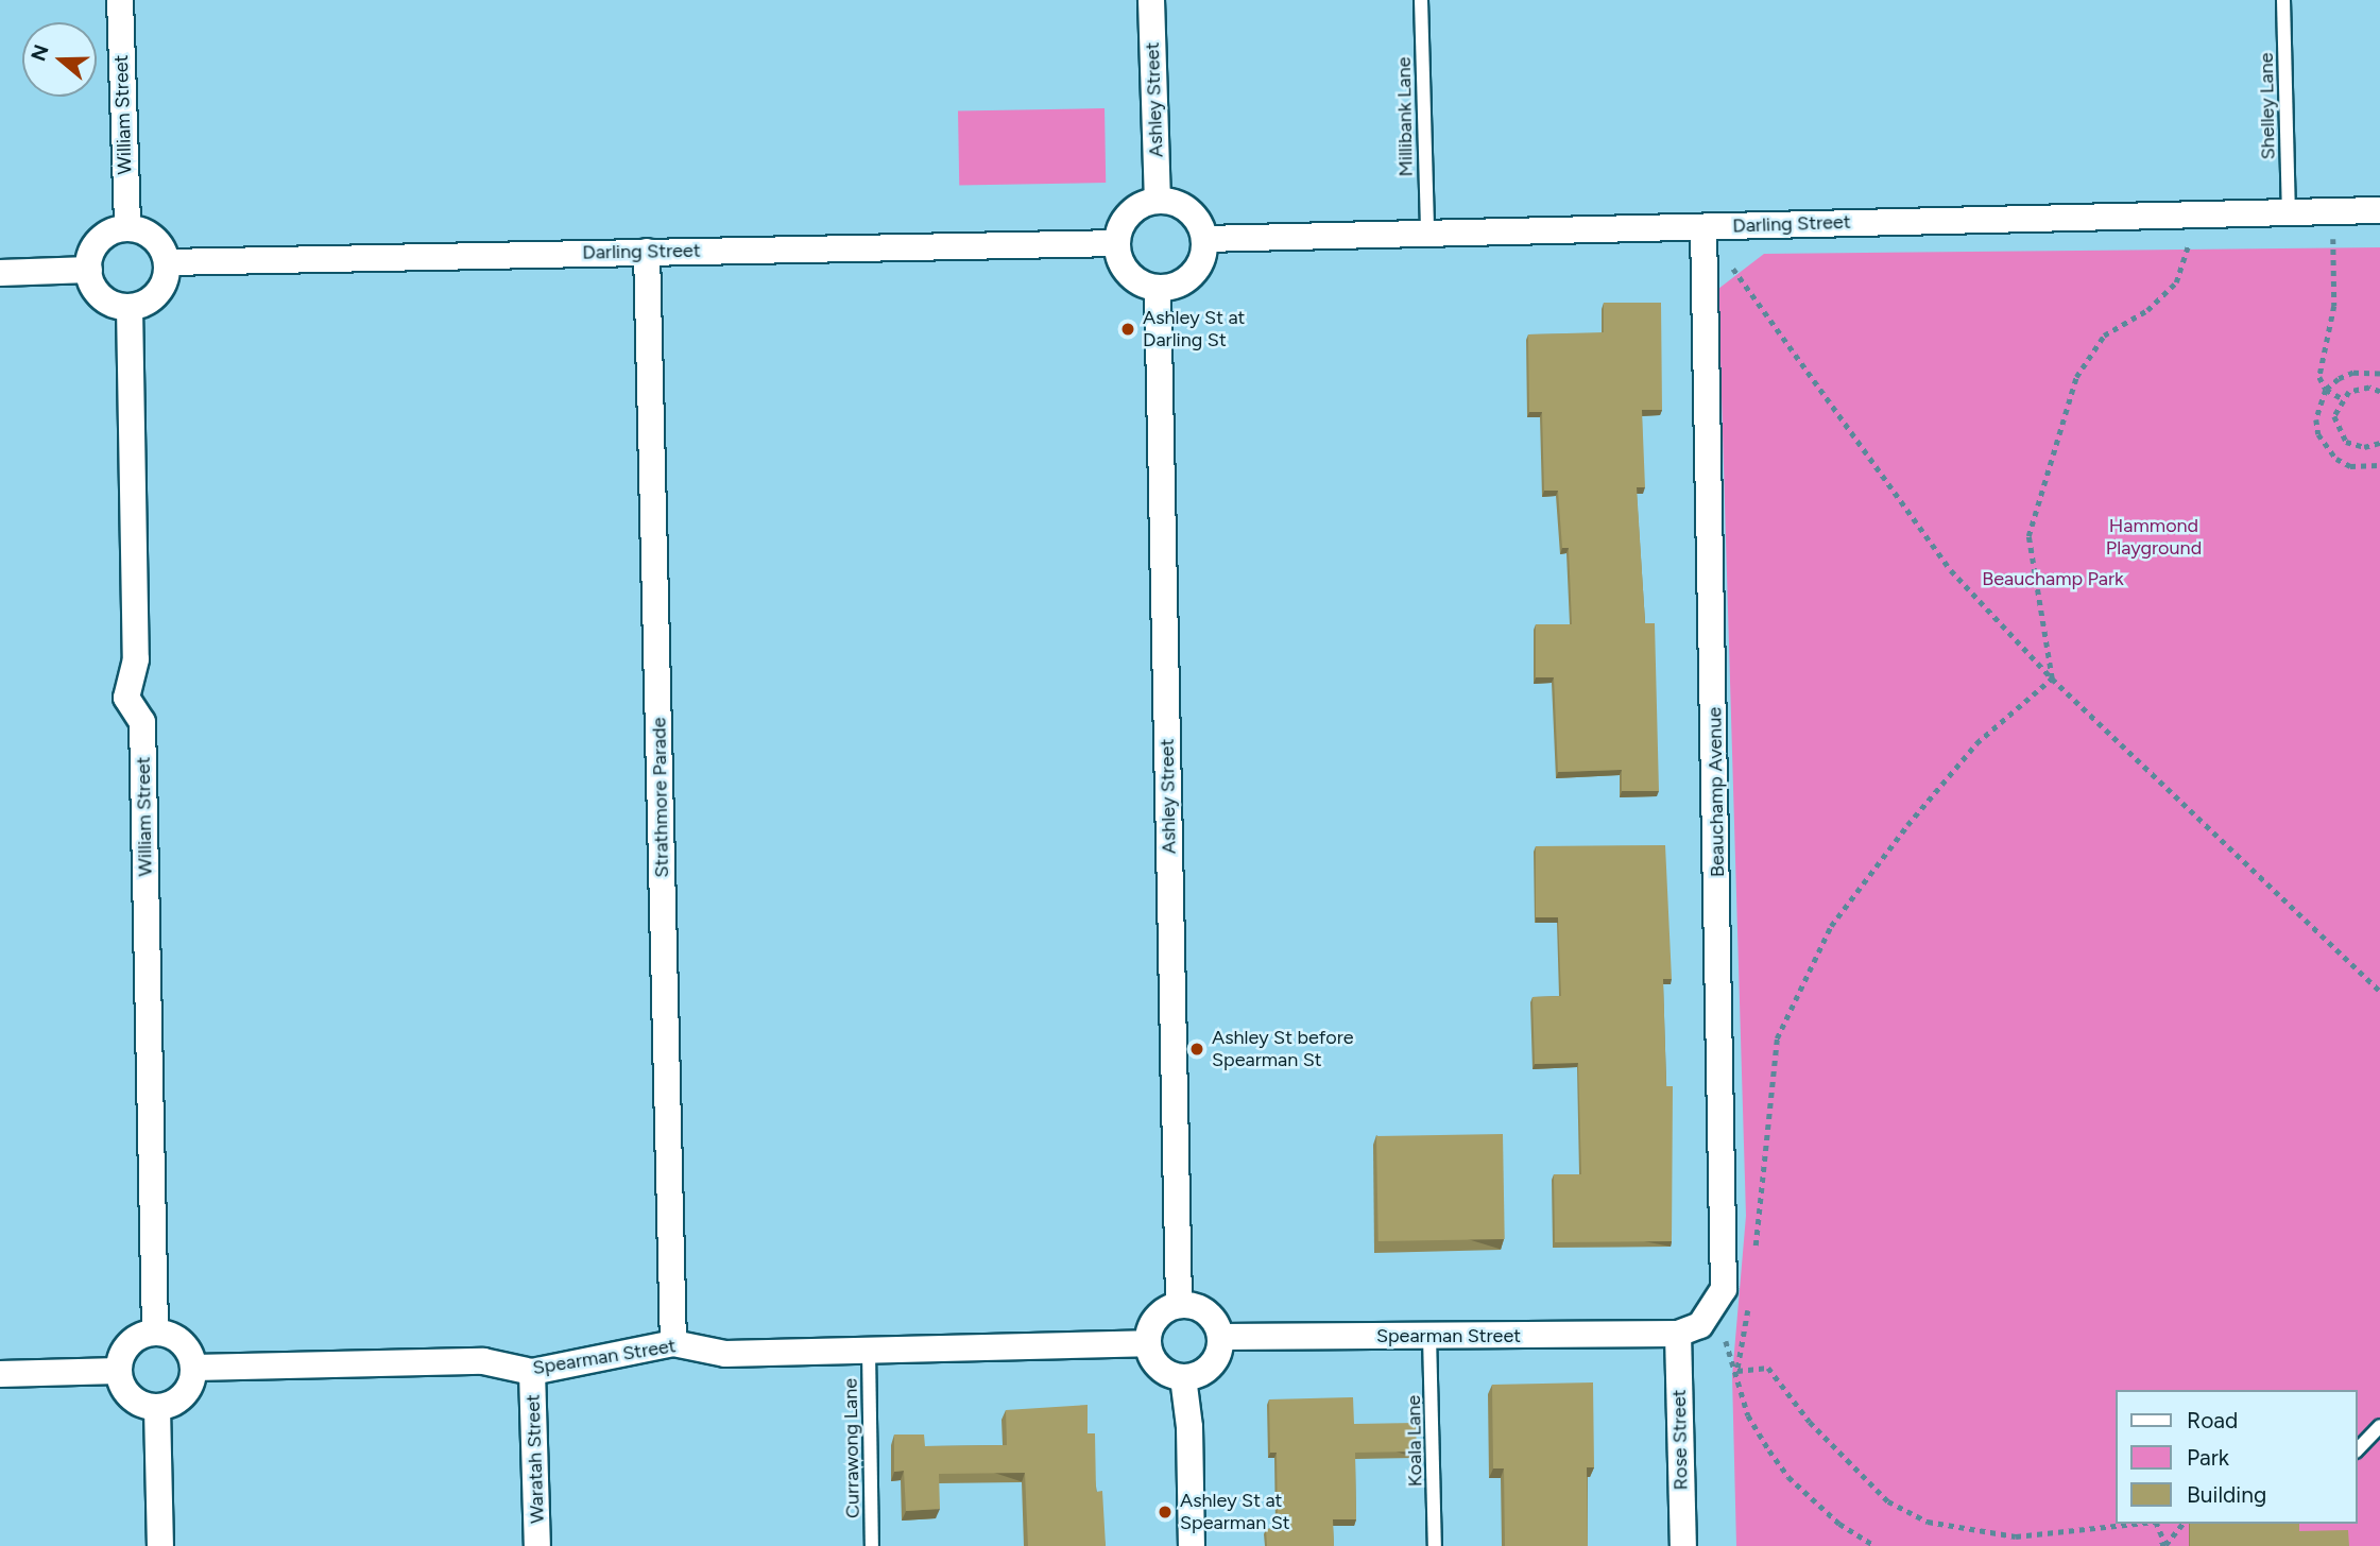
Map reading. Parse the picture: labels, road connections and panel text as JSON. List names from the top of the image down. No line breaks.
{"streets":{"street":["Ashley Street","William Street","Darling Street","Beauchamp Avenue","Strathmore Parade","Spearman Street","Rose Street","Waratah Street"],"lane":["Shelley Lane","Millibank Lane","Koala Lane","Currawong Lane"]},"crossings":[["Ashley Street","Darling Street"],["Ashley Street","Spearman Street"],["Shelley Lane","Darling Street"],["William Street","Darling Street"],["William Street","Spearman Street"],["Millibank Lane","Darling Street"],["Darling Street","Beauchamp Avenue"],["Darling Street","Strathmore Parade"],["Strathmore Parade","Spearman Street"],["Spearman Street","Rose Street"],["Spearman Street","Koala Lane"],["Spearman Street","Currawong Lane"],["Spearman Street","Waratah Street"]],"parks":["Hammond Playground","Beauchamp Park"],"places":["Ashley St at Darling St","Ashley St before Spearman St","Ashley St at Spearman St"],"legend":["Road","Park","Building"],"north":"left"}
